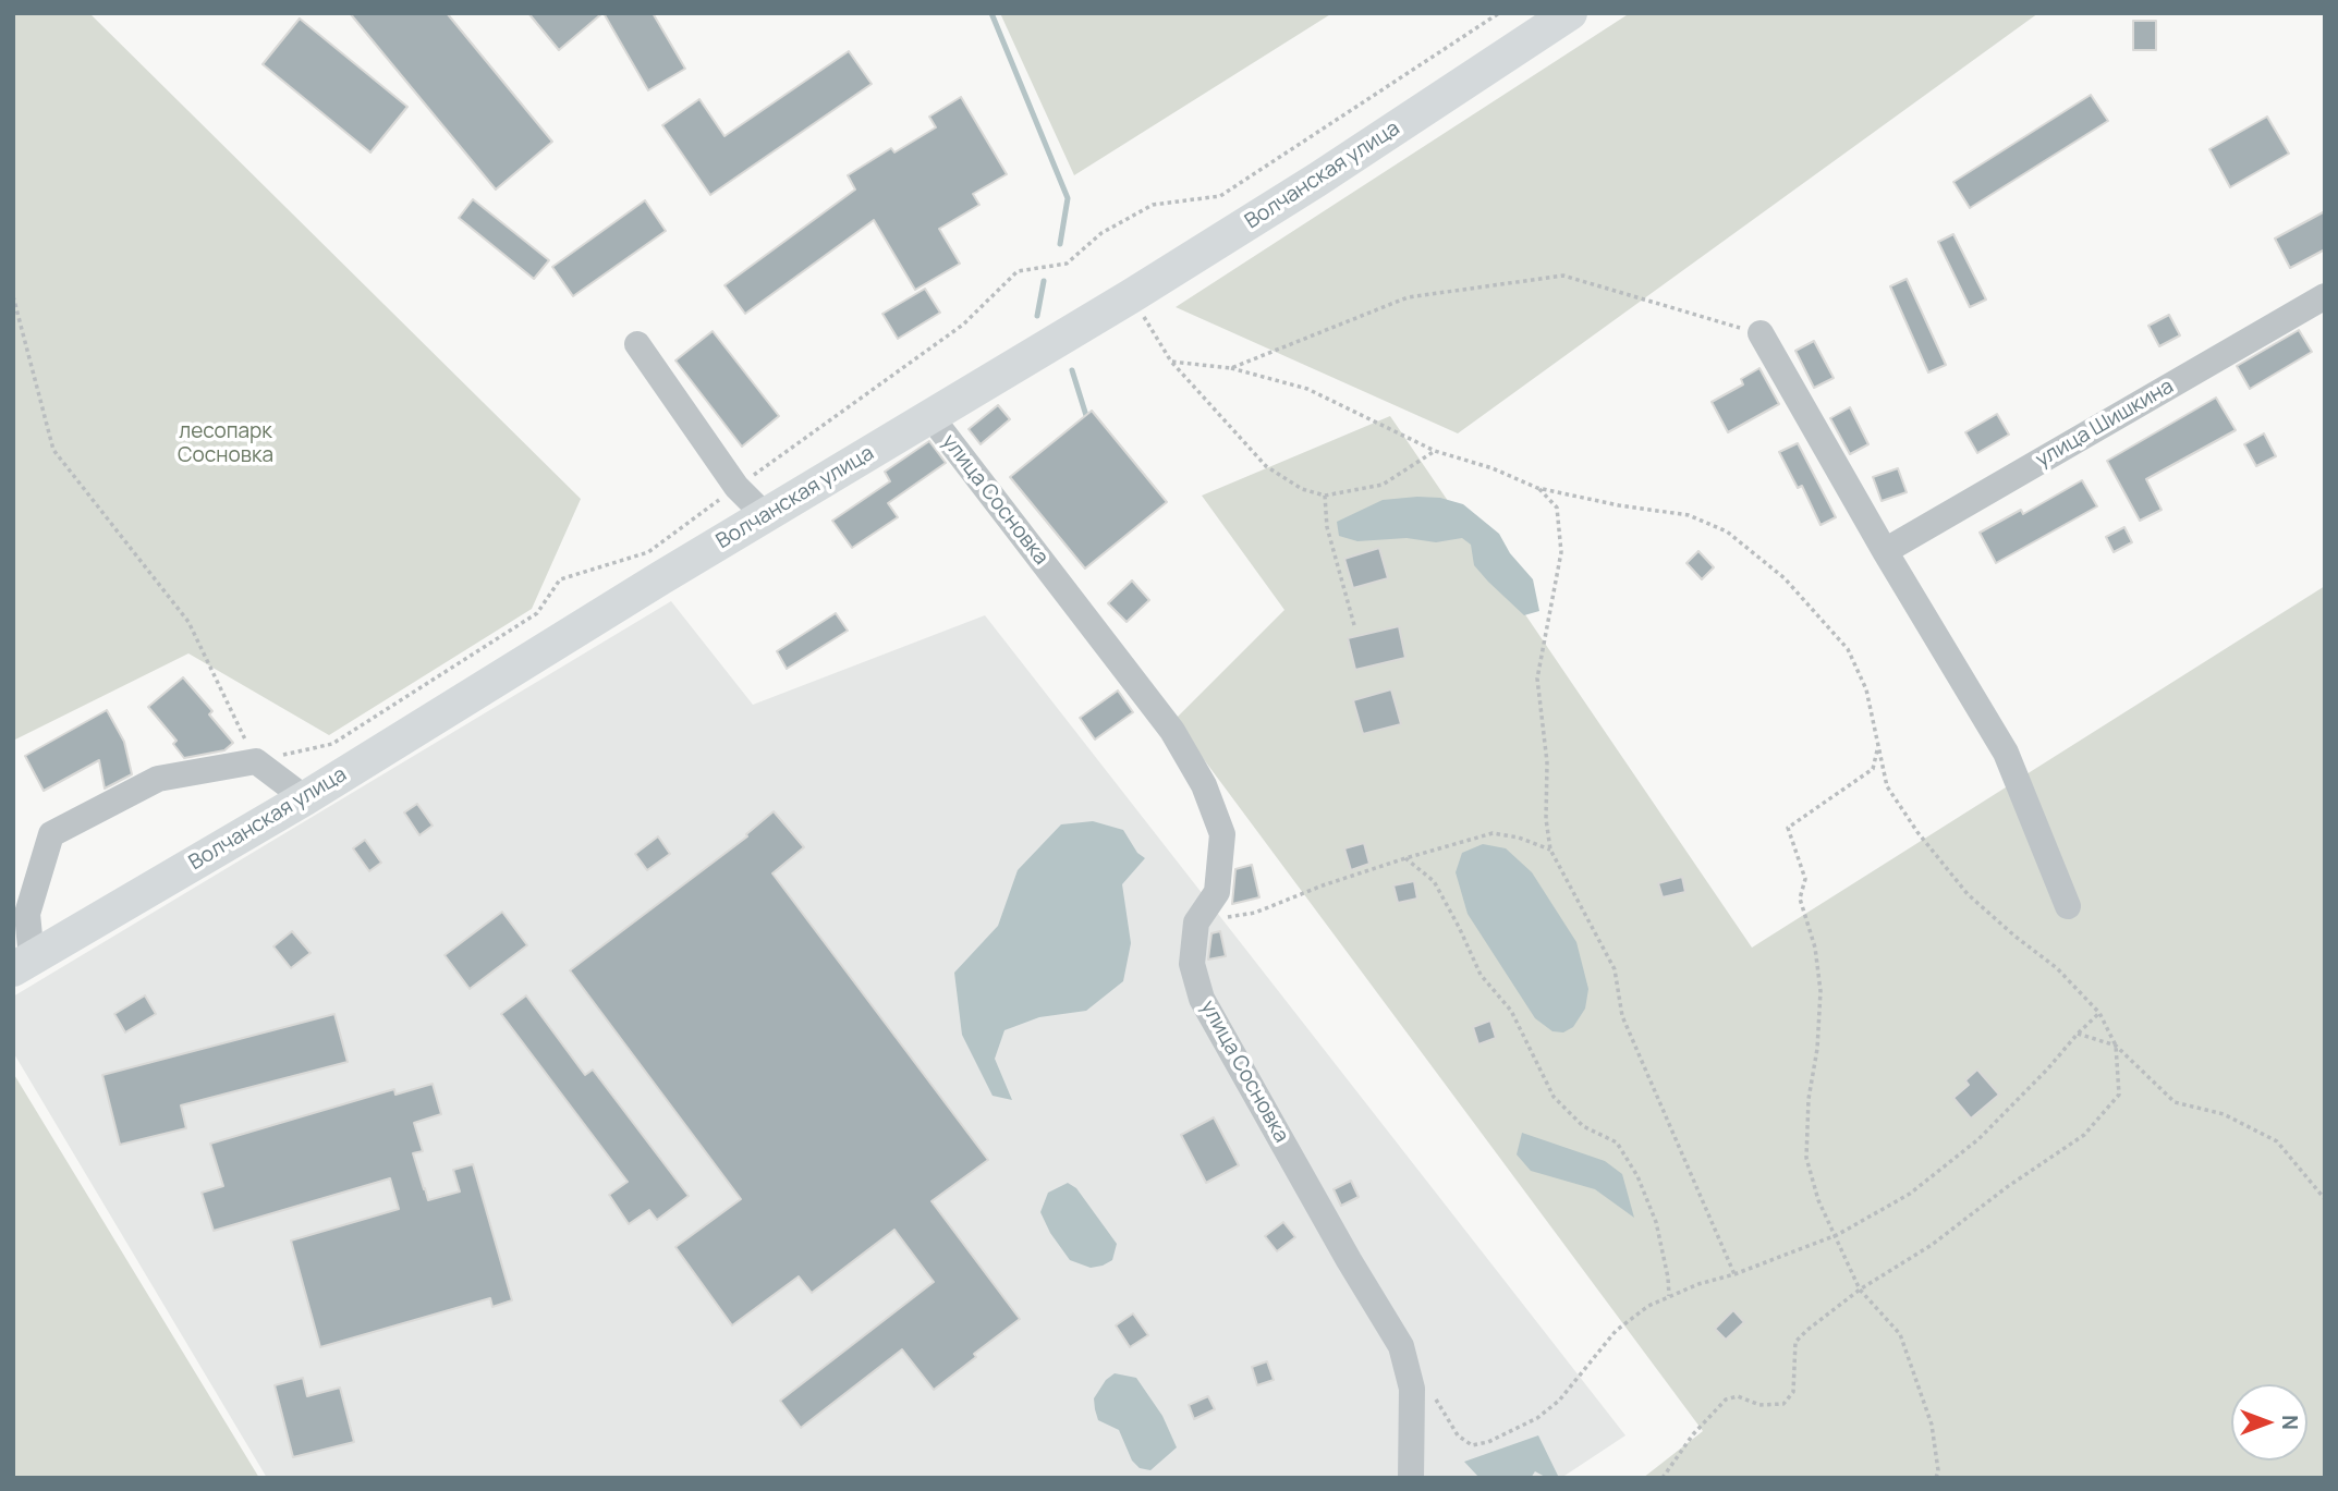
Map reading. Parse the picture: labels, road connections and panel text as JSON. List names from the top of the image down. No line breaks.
{"streets":{"main road":["Волчанская улица"],"street":["улица Шишкина","улица Сосновка"]},"crossings":[["Волчанская улица","улица Сосновка"]],"parks":["лесопарк Сосновка"],"north":"right"}
